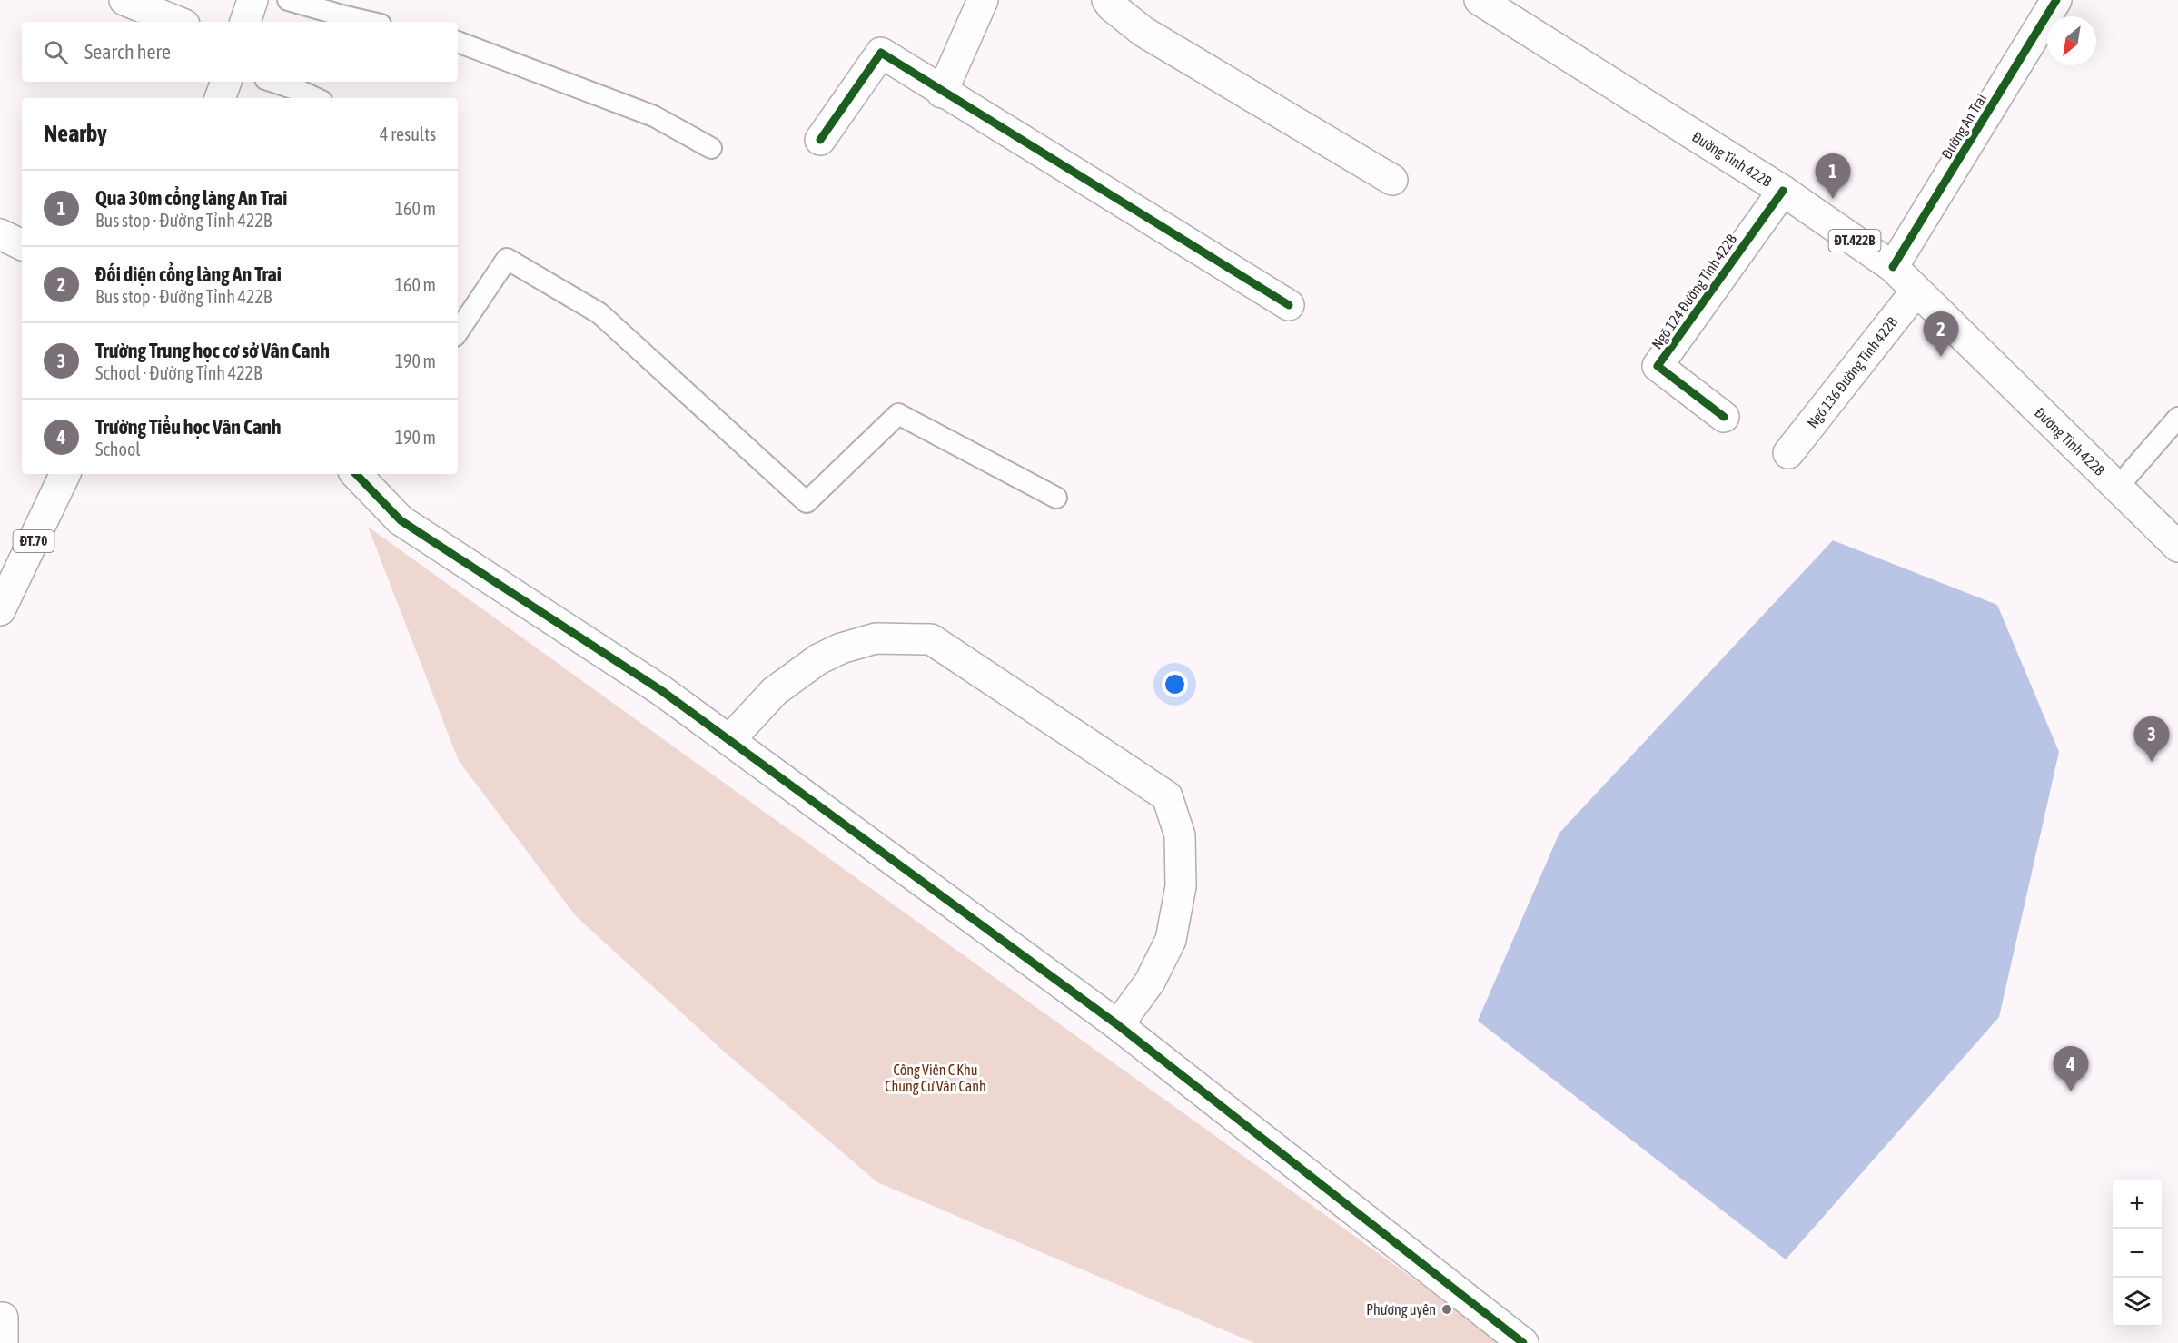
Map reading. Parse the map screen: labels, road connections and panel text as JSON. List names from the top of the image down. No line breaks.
{"streets":{"street":["Đường An Trai","Đường Tỉnh 422B","ĐT.422B","Ngõ 124 Đường Tỉnh 422B","Ngõ 136 Đường Tỉnh 422B","ĐT.70"]},"crossings":[["Đường An Trai","Đường Tỉnh 422B"],["Đường Tỉnh 422B","Ngõ 124 Đường Tỉnh 422B"],["Đường Tỉnh 422B","Ngõ 136 Đường Tỉnh 422B"]],"parks":["Công Viên C Khu Chung Cư Vân Canh"],"places":["Phương uyên"],"north":"bottom left","page":{"search":"Search here","heading":["Nearby","4 results"],"pins":["1","2","3","4"],"list":[{"mark":"1","name":"Qua 30m cổng làng An Trai","note":"Bus stop · Đường Tỉnh 422B","value":"160 m"},{"mark":"2","name":"Đối diện cổng làng An Trai","note":"Bus stop · Đường Tỉnh 422B","value":"160 m"},{"mark":"3","name":"Trường Trung học cơ sở Vân Canh","note":"School · Đường Tỉnh 422B","value":"190 m"},{"mark":"4","name":"Trường Tiểu học Vân Canh","note":"School","value":"190 m"}],"map_buttons":["+","−"]}}
